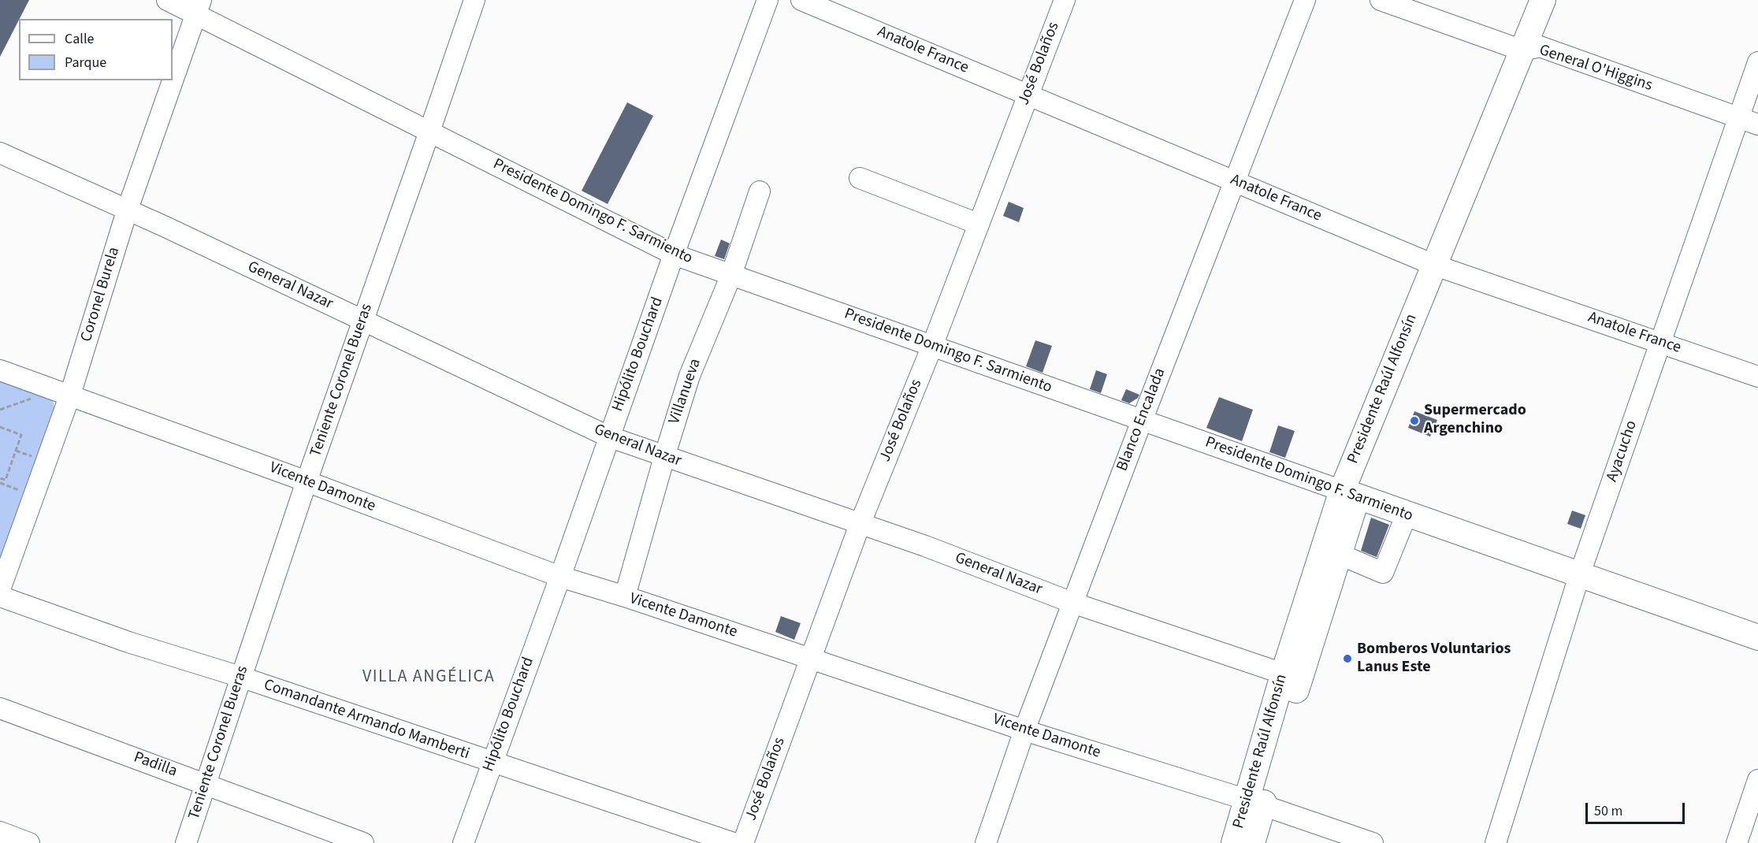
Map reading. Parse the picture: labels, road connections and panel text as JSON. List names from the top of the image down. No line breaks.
{"streets":{"main road":["Presidente Domingo F. Sarmiento","Presidente Raúl Alfonsín"],"street":["Anatole France","José Bolaños","General O'Higgins","General Nazar","Coronel Burela","Hipólito Bouchard","Teniente Coronel Bueras","Villanueva","Blanco Encalada","Ayacucho","Vicente Damonte","Comandante Armando Mamberti","Padilla"]},"crossings":[["Anatole France","José Bolaños"],["Anatole France","Presidente Raúl Alfonsín"],["Anatole France","Blanco Encalada"],["Anatole France","Ayacucho"],["José Bolaños","Presidente Domingo F. Sarmiento"],["José Bolaños","General Nazar"],["José Bolaños","Vicente Damonte"],["General O'Higgins","Presidente Raúl Alfonsín"],["General O'Higgins","Ayacucho"],["Presidente Domingo F. Sarmiento","Coronel Burela"],["Presidente Domingo F. Sarmiento","Hipólito Bouchard"],["Presidente Domingo F. Sarmiento","Teniente Coronel Bueras"],["Presidente Domingo F. Sarmiento","Presidente Raúl Alfonsín"],["Presidente Domingo F. Sarmiento","Villanueva"],["Presidente Domingo F. Sarmiento","Blanco Encalada"],["Presidente Domingo F. Sarmiento","Ayacucho"],["General Nazar","Coronel Burela"],["General Nazar","Hipólito Bouchard"],["General Nazar","Teniente Coronel Bueras"],["General Nazar","Presidente Raúl Alfonsín"],["General Nazar","Villanueva"],["General Nazar","Blanco Encalada"],["Coronel Burela","Vicente Damonte"],["Hipólito Bouchard","Vicente Damonte"],["Hipólito Bouchard","Comandante Armando Mamberti"],["Teniente Coronel Bueras","Vicente Damonte"],["Teniente Coronel Bueras","Comandante Armando Mamberti"],["Teniente Coronel Bueras","Padilla"],["Presidente Raúl Alfonsín","Vicente Damonte"],["Villanueva","Vicente Damonte"],["Blanco Encalada","Vicente Damonte"]],"districts":["VILLA ANGÉLICA"],"places":["Supermercado Argenchino","Bomberos Voluntarios Lanus Este"],"legend":["Calle","Parque"],"scale_bar":"50 m"}
